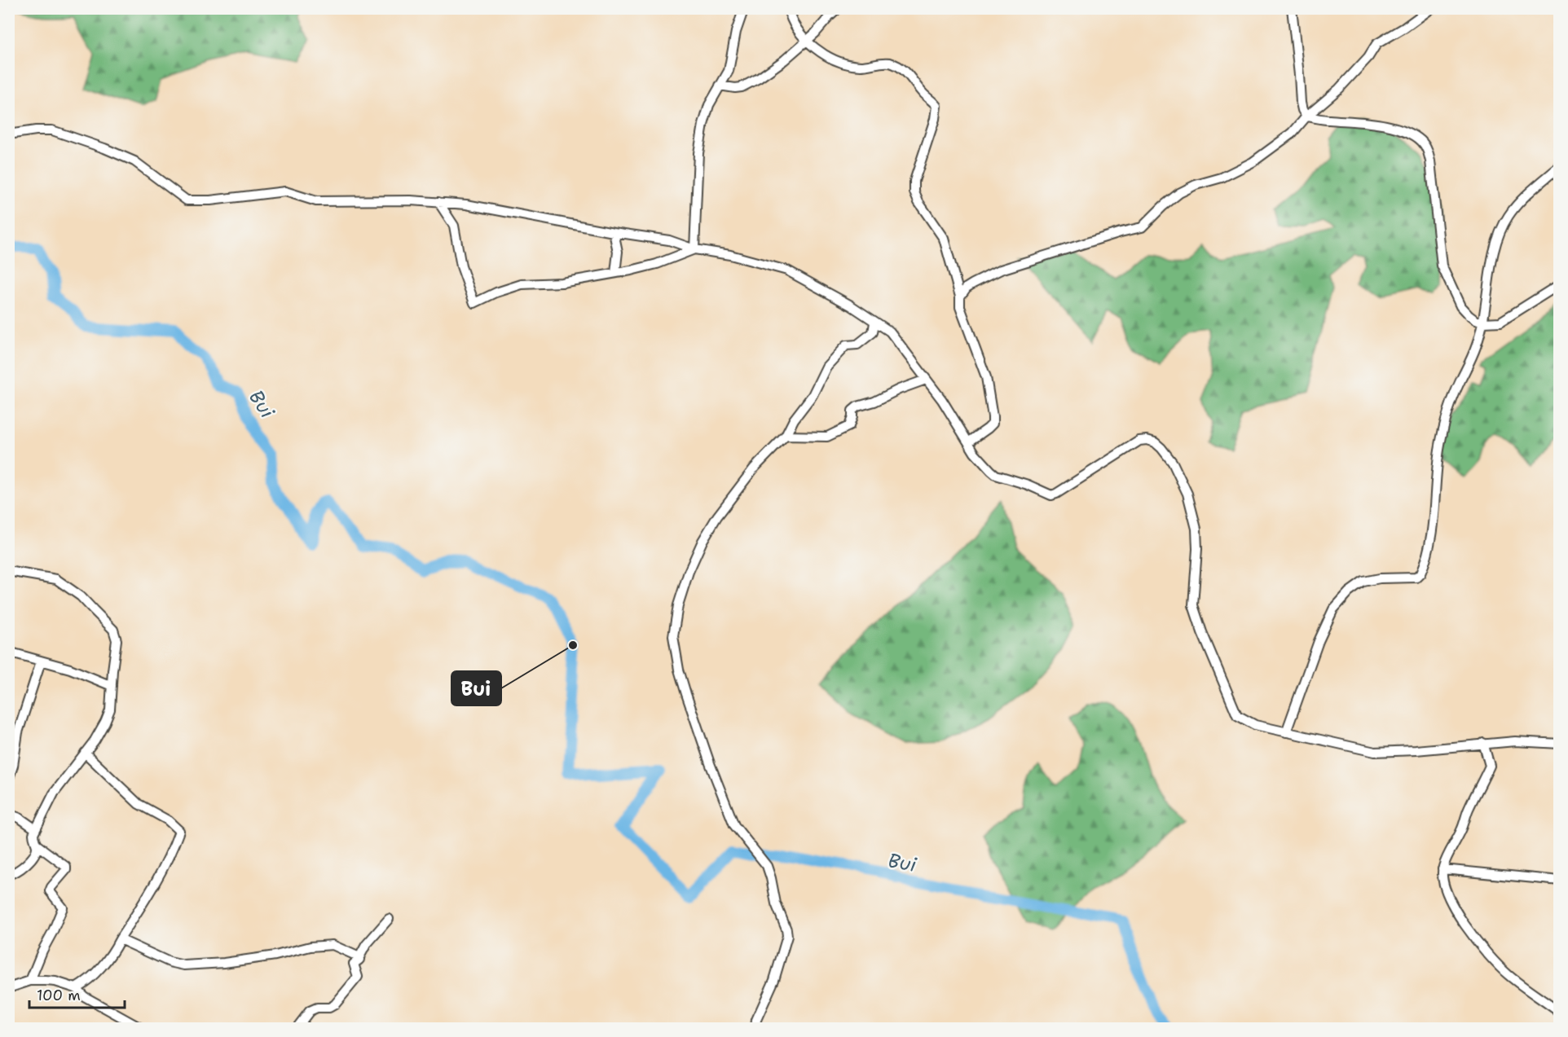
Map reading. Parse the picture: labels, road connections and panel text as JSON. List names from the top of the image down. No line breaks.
{"water":["Bui"],"places":["Bui"],"scale_bar":"100 m"}
